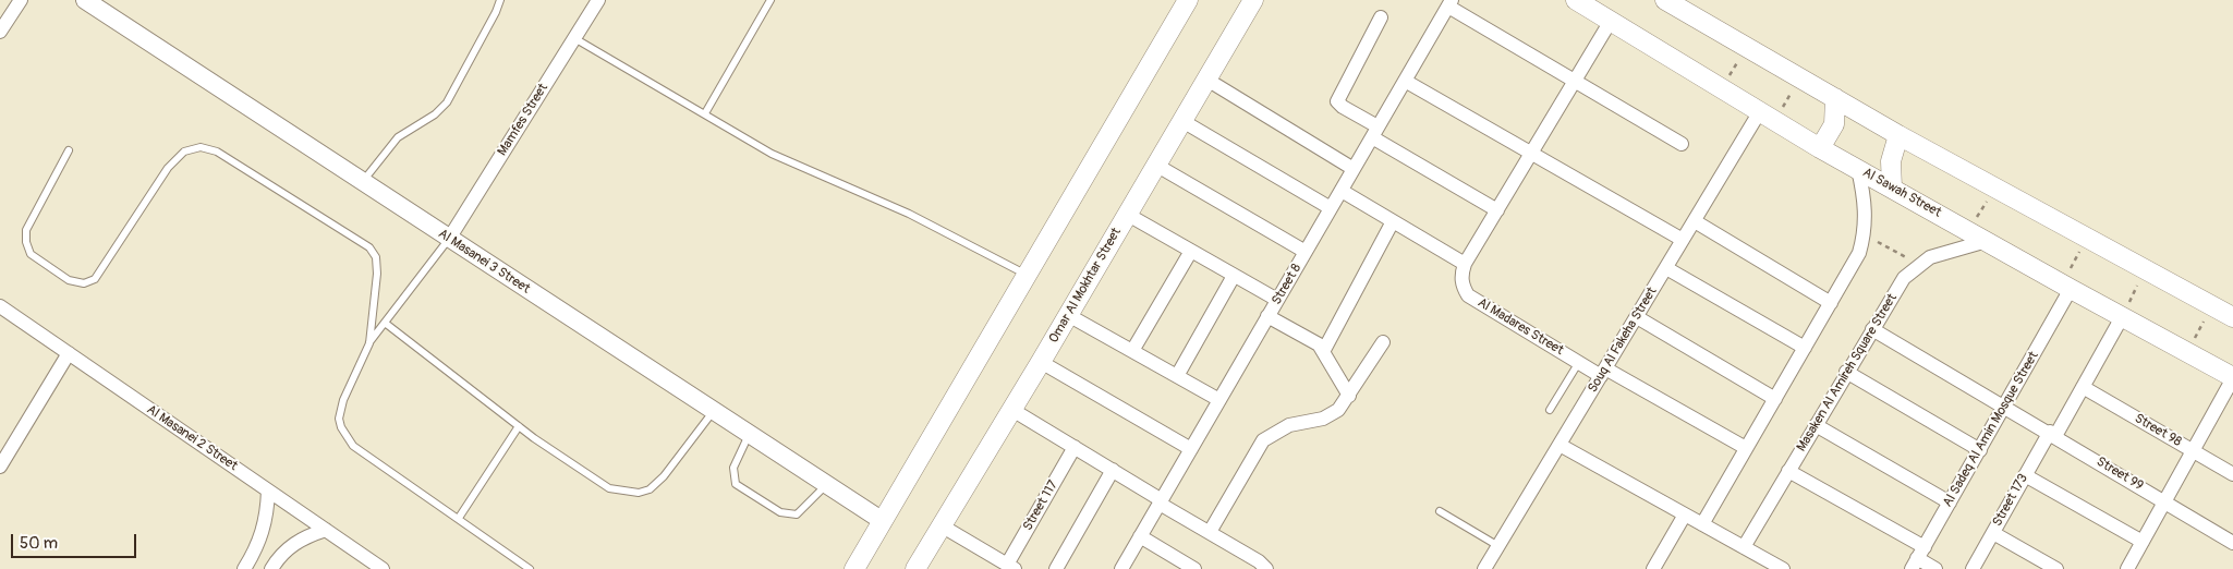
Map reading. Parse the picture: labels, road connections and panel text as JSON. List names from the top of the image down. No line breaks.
{"streets":{"main road":["Al Sawah Street","Omar Al Mokhtar Street"],"street":["Mamfes Street","Al Masanei 3 Street","Street 8","Al Madares Street","Souq Al Fakeha Street","Masaken Al Amireh Square Street","Al Sadeq Al Amin Mosque Street","Street 98","Al Masanei 2 Street","Street 99","Street 173","Street 117"]},"crossings":[["Mamfes Street","Al Masanei 3 Street"],["Al Sawah Street","Souq Al Fakeha Street"],["Al Sawah Street","Masaken Al Amireh Square Street"],["Al Sawah Street","Al Sadeq Al Amin Mosque Street"],["Al Sawah Street","Street 173"],["Al Madares Street","Souq Al Fakeha Street"],["Masaken Al Amireh Square Street","Street 99"],["Al Sadeq Al Amin Mosque Street","Street 99"],["Street 98","Street 173"],["Street 99","Street 173"]],"scale_bar":"50 m"}
